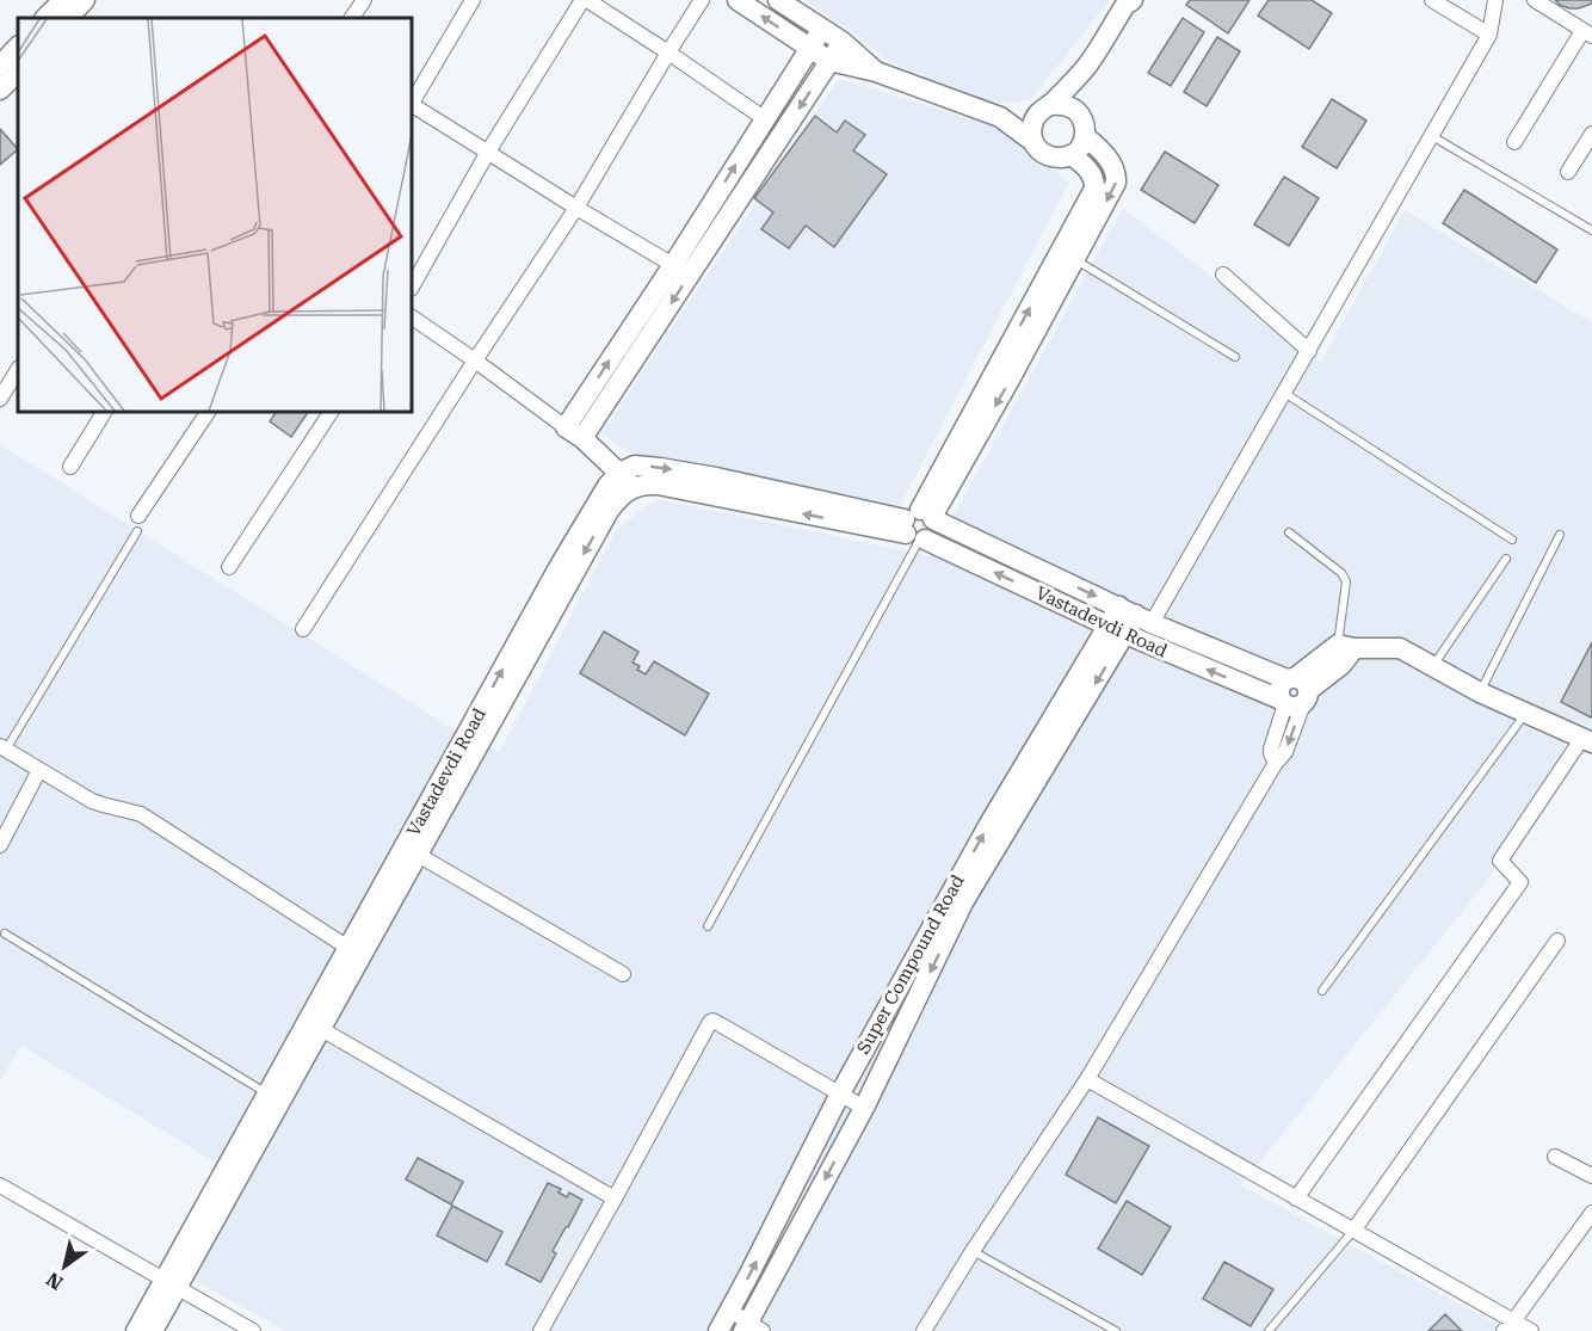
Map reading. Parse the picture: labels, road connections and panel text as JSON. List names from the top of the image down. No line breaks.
{"streets":{"street":["Vastadevdi Road","Super Compound Road"]},"crossings":[["Vastadevdi Road","Super Compound Road"]],"north":"bottom left"}
